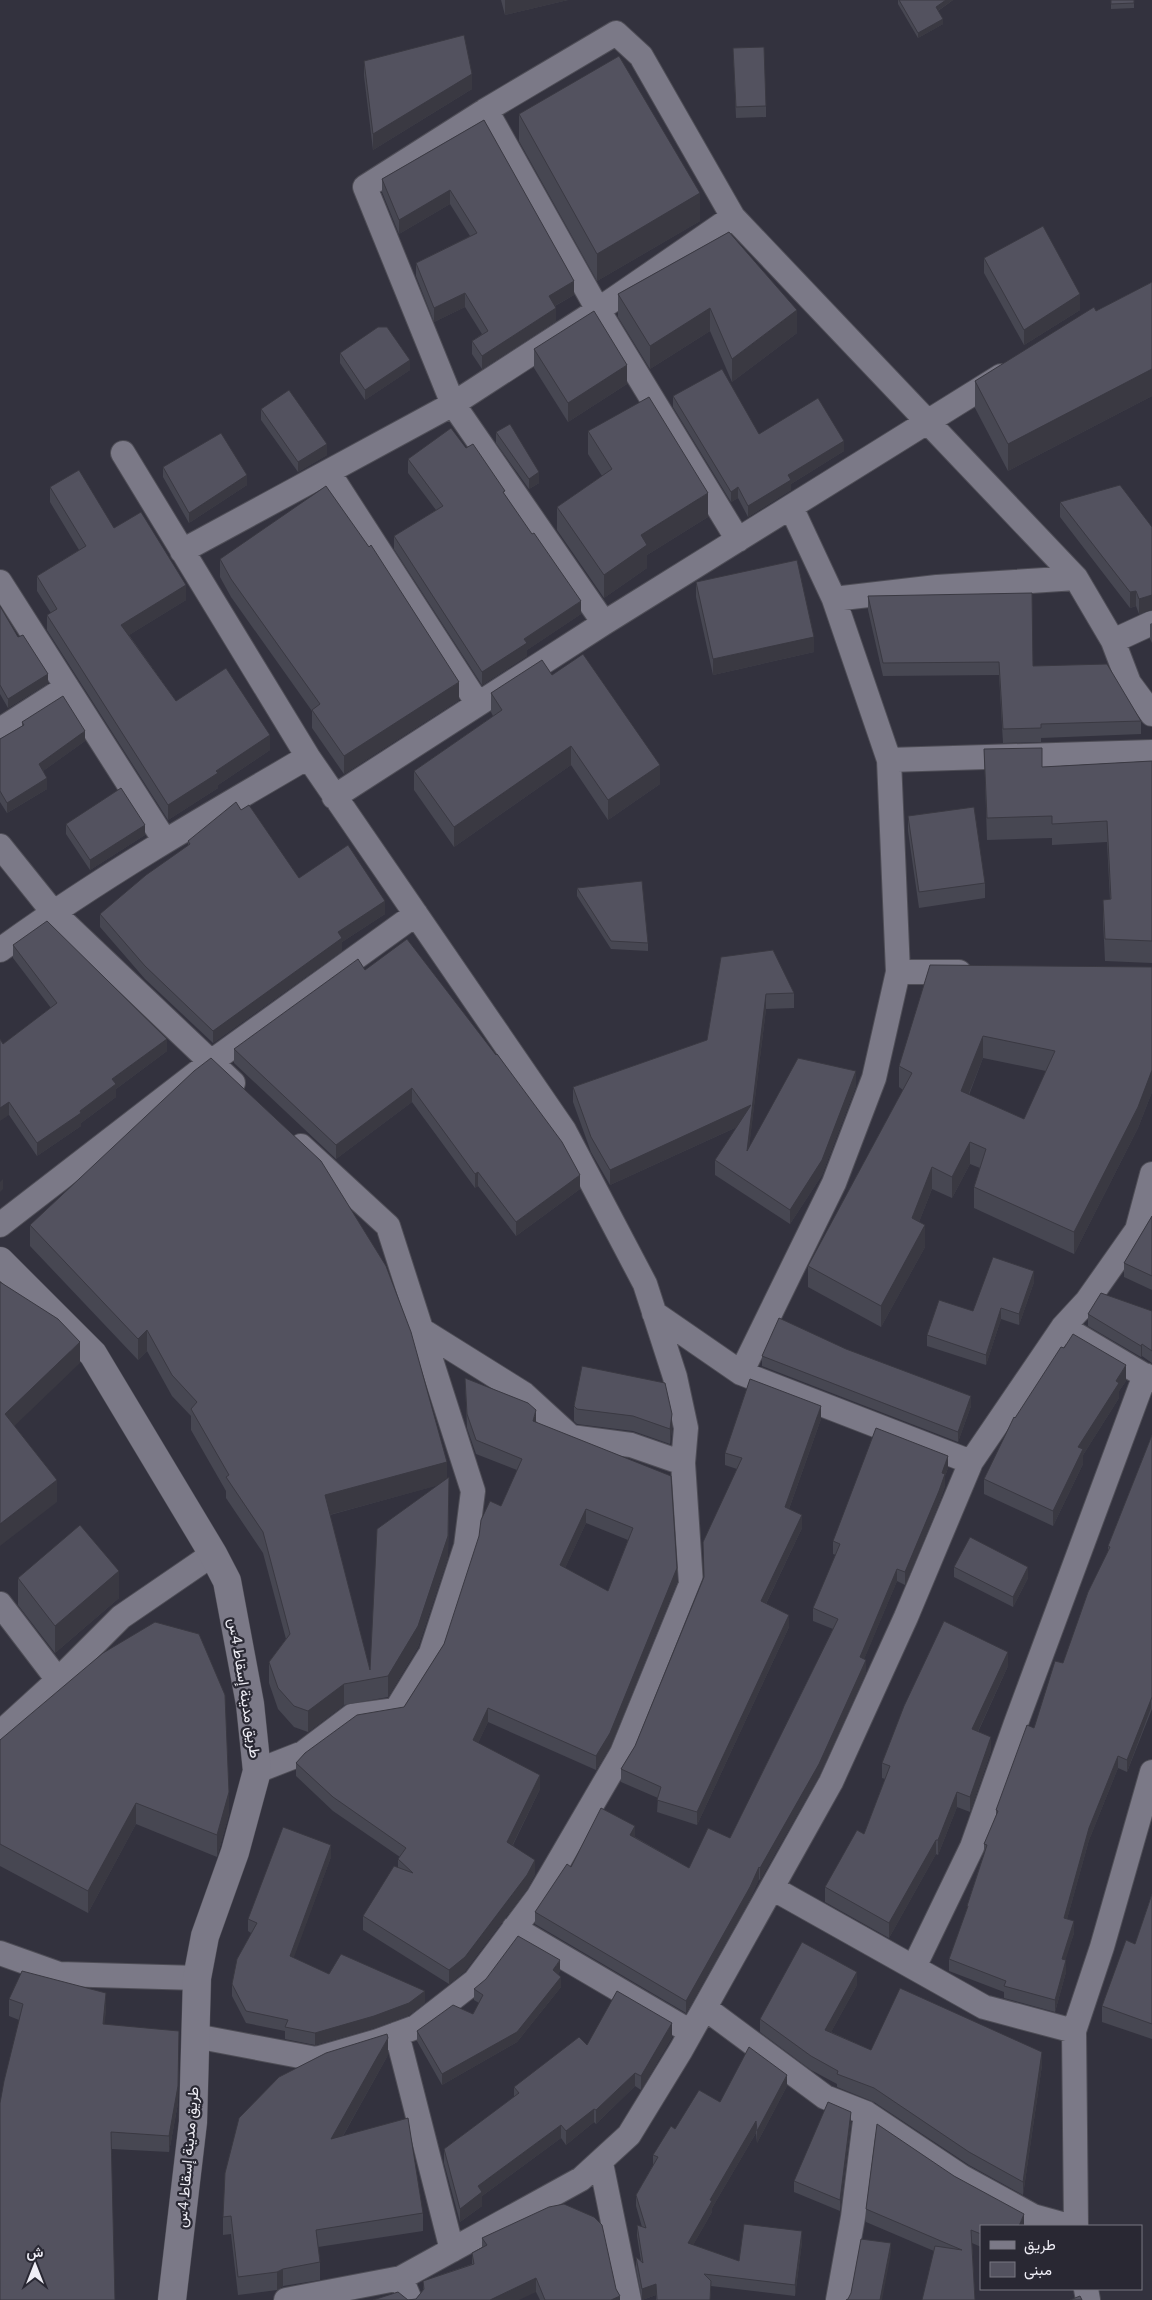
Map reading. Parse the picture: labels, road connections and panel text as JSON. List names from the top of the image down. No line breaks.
{"streets":{"street":["طريق مدينة إسقاط 4س"]},"legend":["طريق","مبنى"],"north":"top"}
